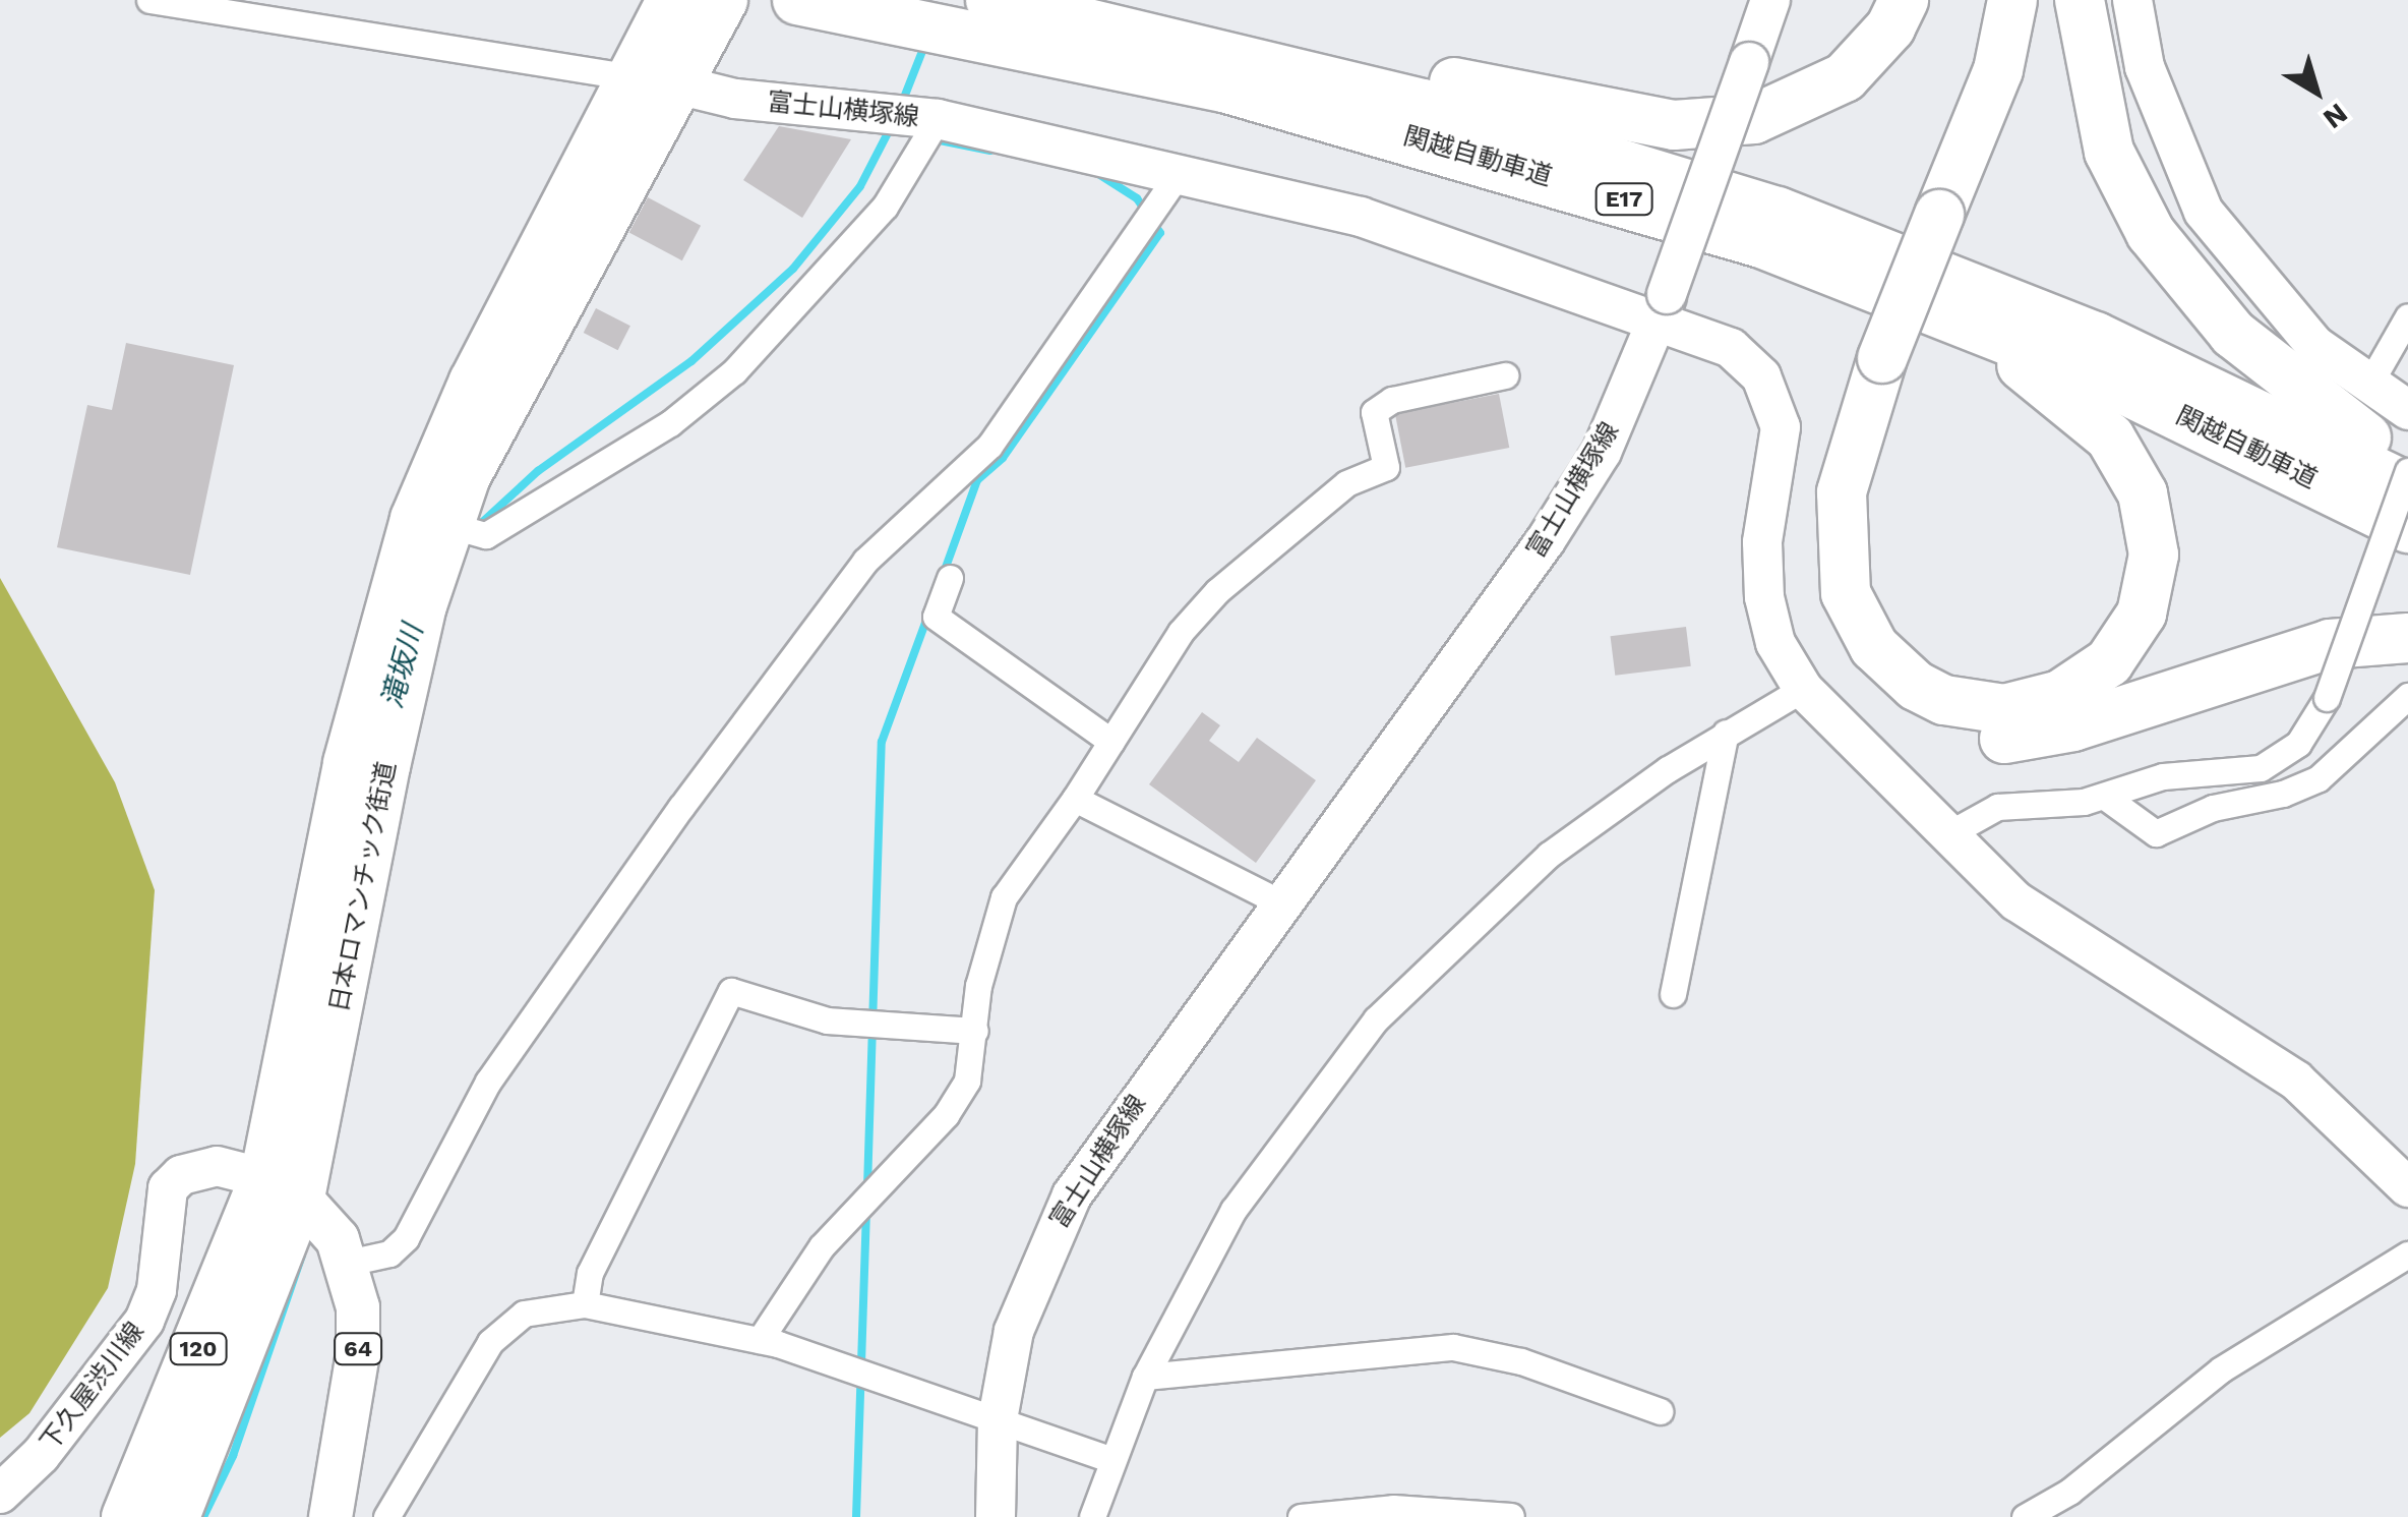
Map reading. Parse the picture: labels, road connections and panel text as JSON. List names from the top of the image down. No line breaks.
{"streets":{"highway":["関越自動車道","E17","日本ロマンチック街道","120"],"main road":["富士山横塚線","64","下久屋渋川線"]},"crossings":[["富士山横塚線","日本ロマンチック街道"],["日本ロマンチック街道","64"],["日本ロマンチック街道","下久屋渋川線"],["64","下久屋渋川線"]],"water":["滝坂川"],"north":"bottom right"}
